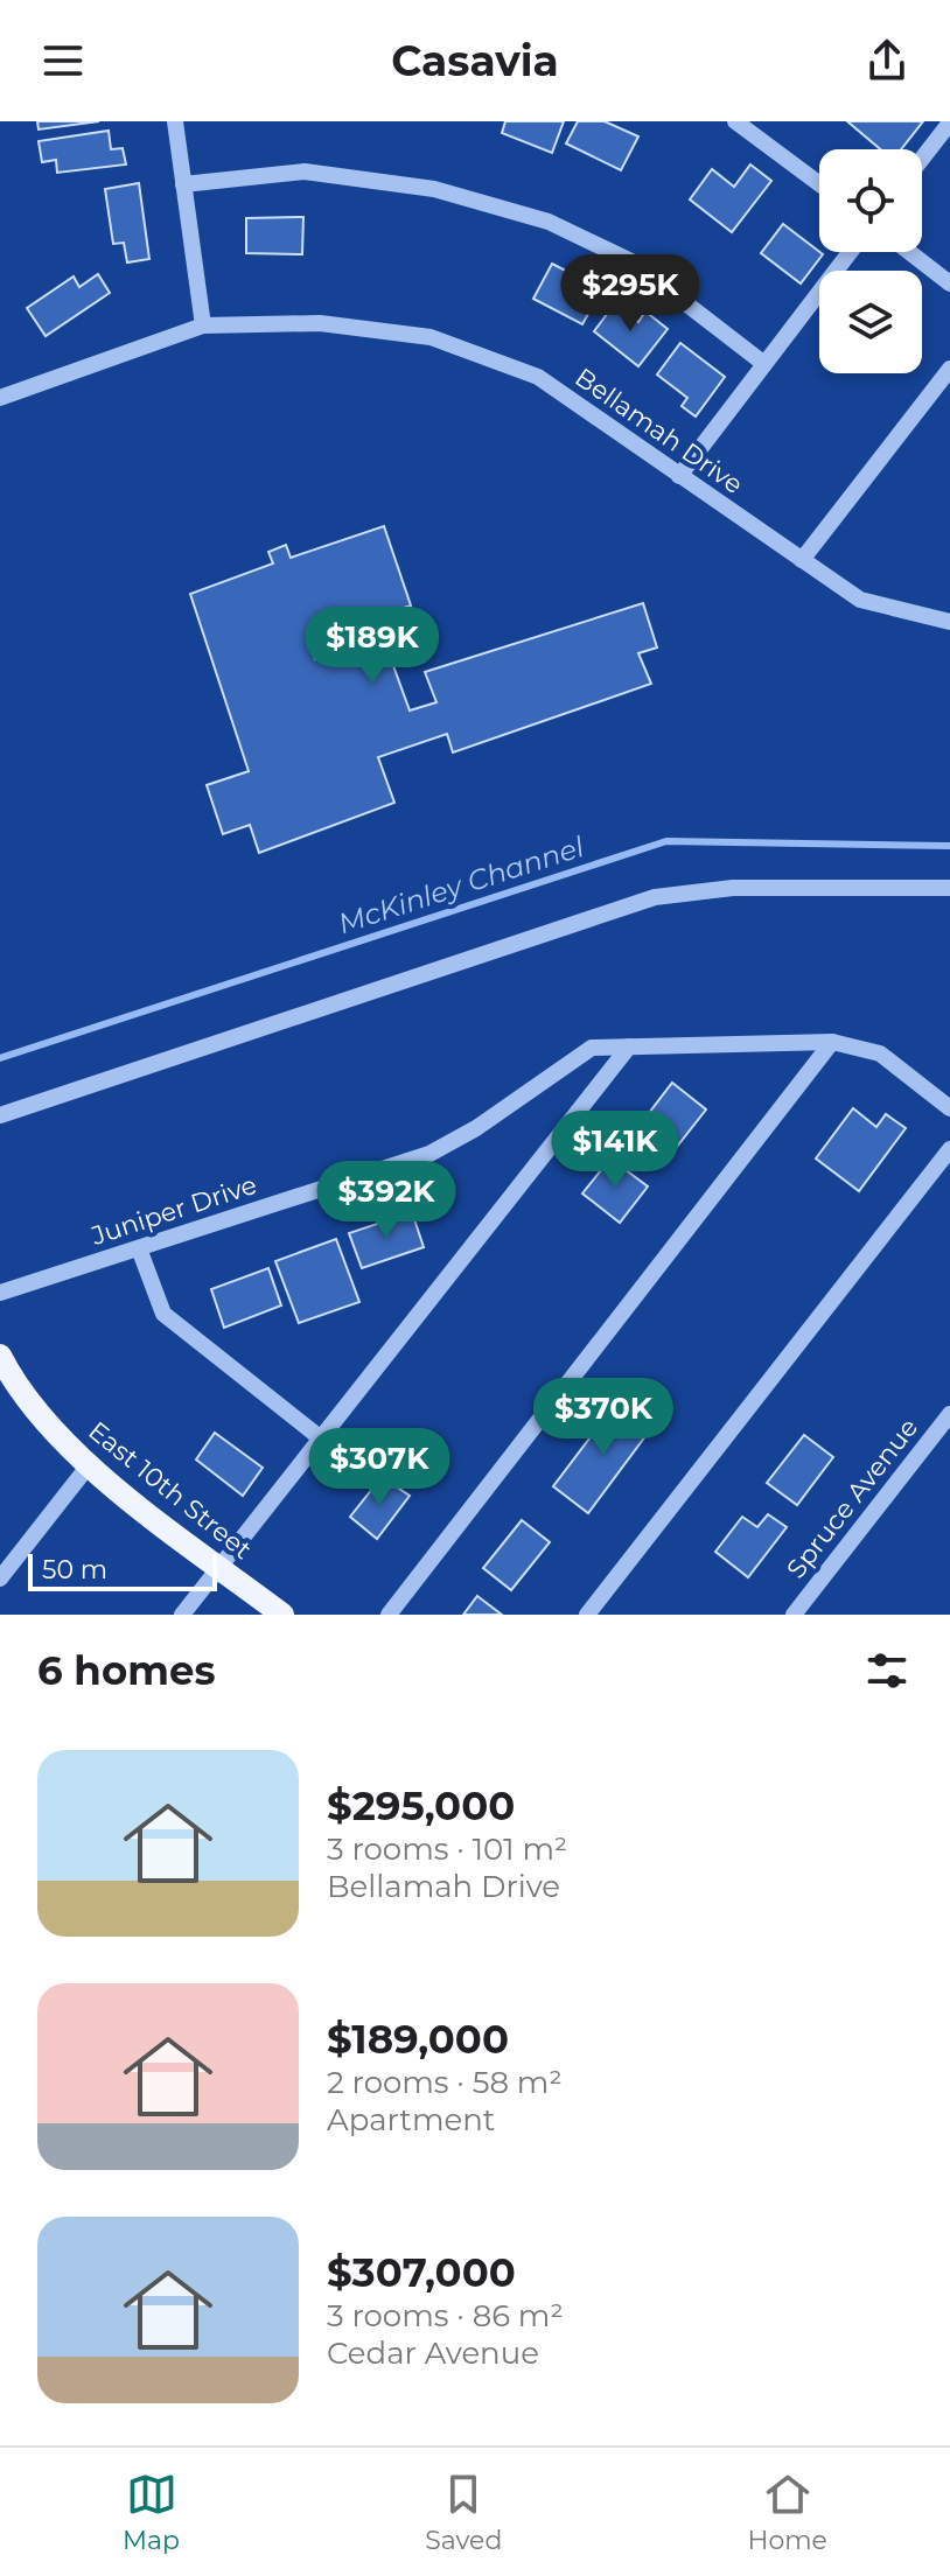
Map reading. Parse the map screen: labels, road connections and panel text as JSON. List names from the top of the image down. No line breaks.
{"streets":{"main road":["East 10th Street"],"street":["Bellamah Drive","Juniper Drive","Spruce Avenue"]},"water":["McKinley Channel"],"scale_bar":"50 m","page":{"header":"Casavia","price":["$295K","$189K","$141K","$392K","$370K","$307K"],"scale":"50 m","heading":"6 homes","list":[{"name":"$295,000","note":"3 rooms · 101 m² · Bellamah Drive"},{"name":"$189,000","note":"2 rooms · 58 m² · Apartment"},{"name":"$307,000","note":"3 rooms · 86 m² · Cedar Avenue"}],"tabs":["Map","Saved","Home"]}}
